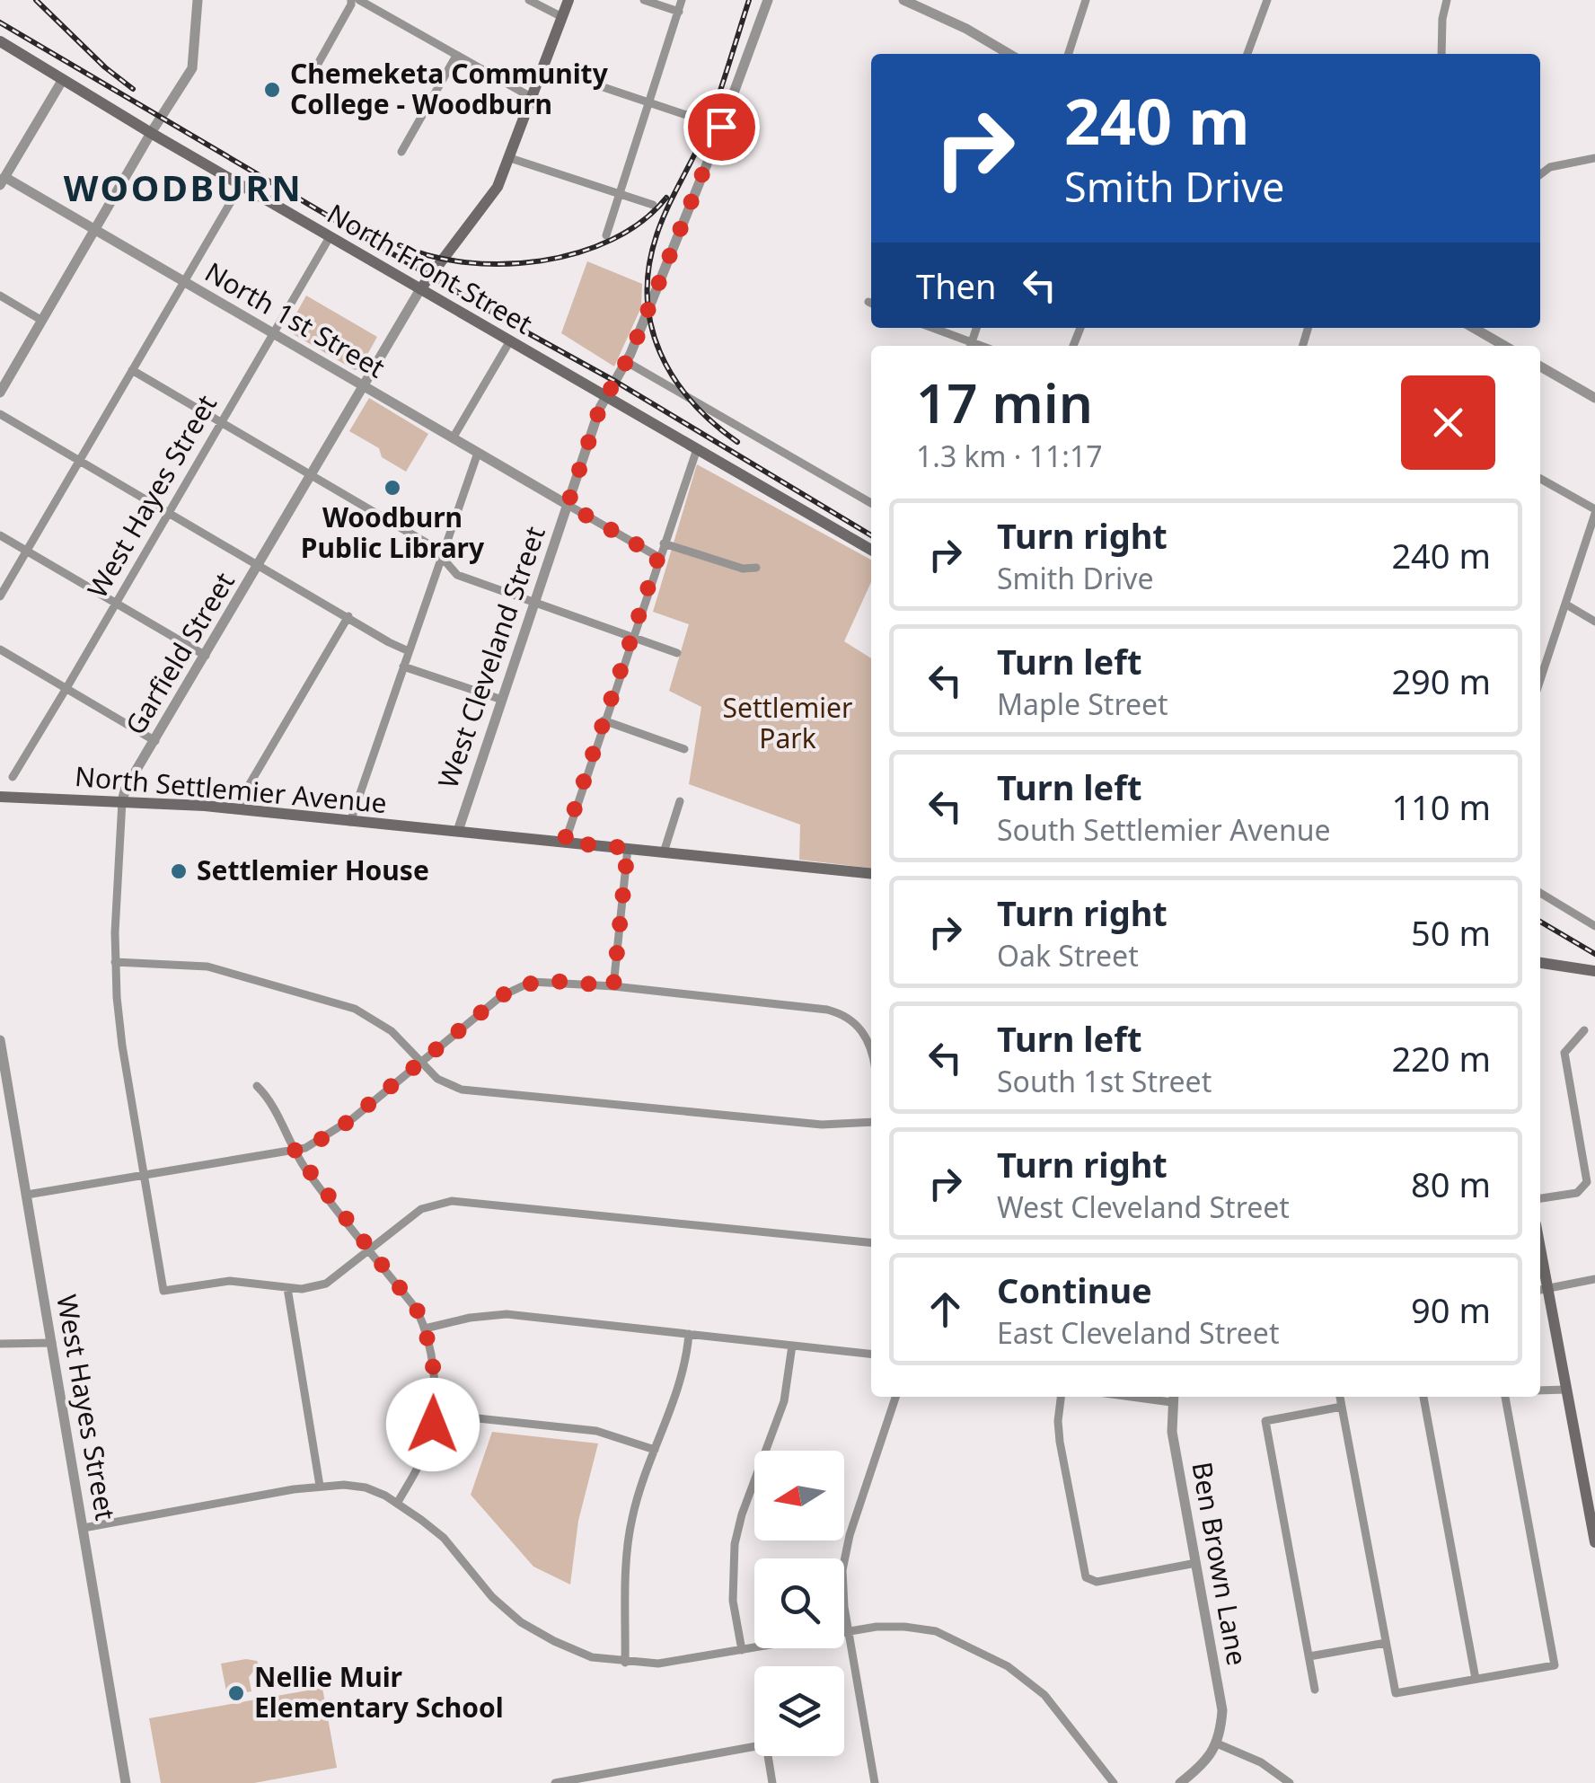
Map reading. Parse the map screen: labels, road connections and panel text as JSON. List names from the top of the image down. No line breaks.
{"streets":{"main road":["North Front Street","North Settlemier Avenue"],"street":["North 1st Street","West Hayes Street","Garfield Street","West Cleveland Street","Ben Brown Lane"]},"crossings":[["North Front Street","West Hayes Street"],["North Front Street","Garfield Street"],["North Front Street","West Cleveland Street"],["North 1st Street","West Hayes Street"],["North 1st Street","Garfield Street"],["North 1st Street","West Cleveland Street"],["Garfield Street","North Settlemier Avenue"],["West Cleveland Street","North Settlemier Avenue"]],"districts":["WOODBURN"],"parks":["Settlemier Park"],"places":["Chemeketa Community College - Woodburn","Woodburn Public Library","Settlemier House","Nellie Muir Elementary School"],"north":"left","page":{"turn":["240 m","Smith Drive"],"then":"Then","heading":["17 min","1.3 km · 11:17"],"list":[{"name":"Turn right","note":"Smith Drive","value":"240 m"},{"name":"Turn left","note":"Maple Street","value":"290 m"},{"name":"Turn left","note":"South Settlemier Avenue","value":"110 m"},{"name":"Turn right","note":"Oak Street","value":"50 m"},{"name":"Turn left","note":"South 1st Street","value":"220 m"},{"name":"Turn right","note":"West Cleveland Street","value":"80 m"},{"name":"Continue","note":"East Cleveland Street","value":"90 m"}]}}
